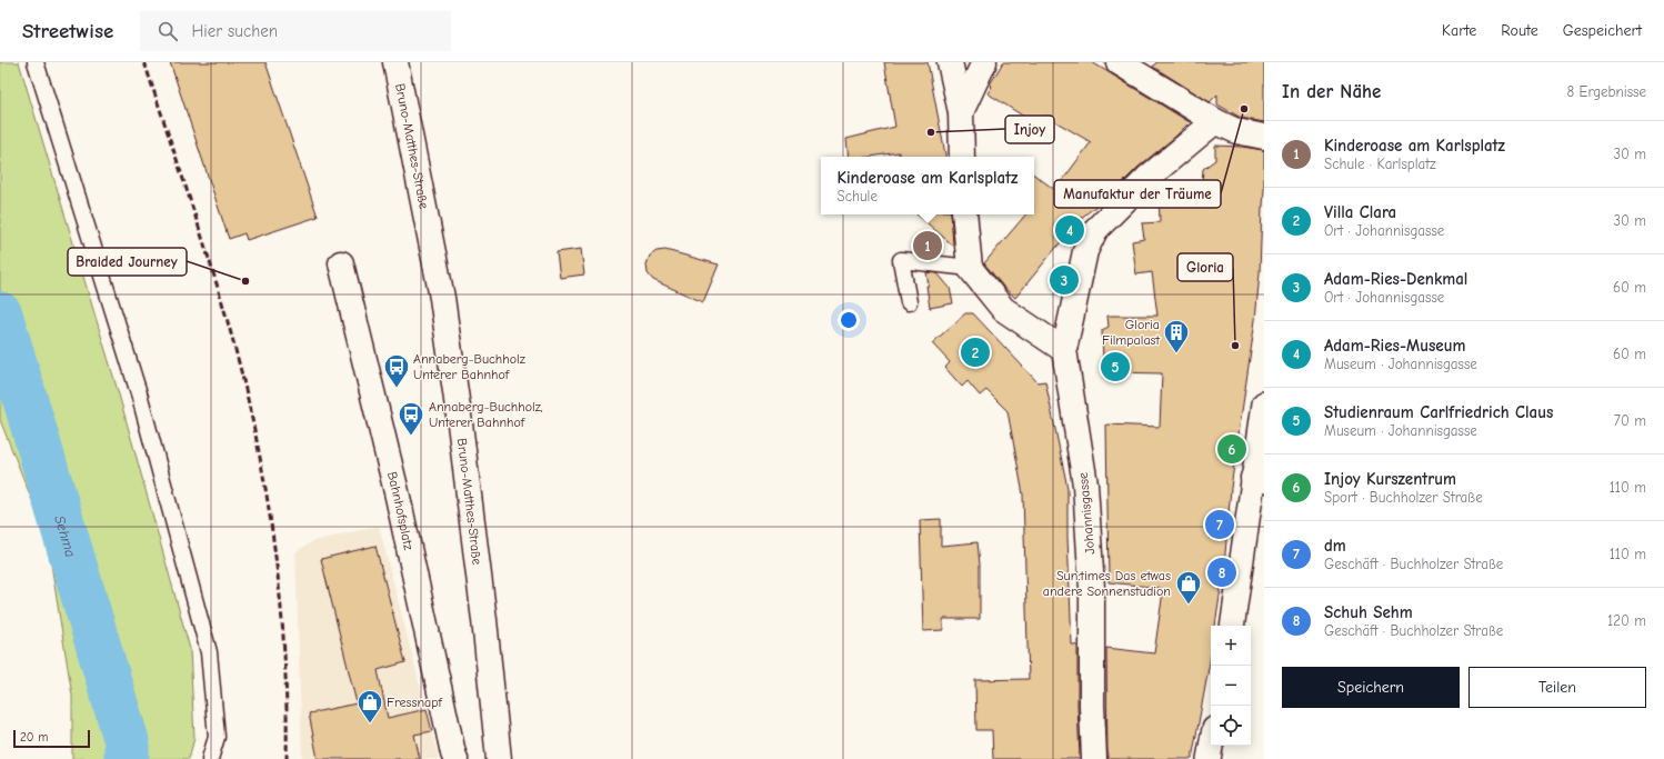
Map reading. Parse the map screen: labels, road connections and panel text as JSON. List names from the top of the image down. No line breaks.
{"streets":{"street":["Bruno-Matthes-Straße","Bahnhofsplatz","Johannisgasse"]},"water":["Sehma"],"places":{"other":["Manufaktur der Träume","Injoy","Braided Journey","Gloria"],"building":["Gloria Filmpalast"],"bus stop":["Annaberg-Buchholz Unterer Bahnhof","Annaberg-Buchholz, Unterer Bahnhof"],"shop":["Sun:times Das etwas andere Sonnenstudion","Fressnapf"]},"scale_bar":"20 m","page":{"header":"Streetwise","search":"Hier suchen","nav":["Karte","Route","Gespeichert"],"heading":["In der Nähe","8 Ergebnisse"],"list":[{"mark":"1","name":"Kinderoase am Karlsplatz","note":"Schule · Karlsplatz","value":"30 m"},{"mark":"2","name":"Villa Clara","note":"Ort · Johannisgasse","value":"30 m"},{"mark":"3","name":"Adam-Ries-Denkmal","note":"Ort · Johannisgasse","value":"60 m"},{"mark":"4","name":"Adam-Ries-Museum","note":"Museum · Johannisgasse","value":"60 m"},{"mark":"5","name":"Studienraum Carlfriedrich Claus","note":"Museum · Johannisgasse","value":"70 m"},{"mark":"6","name":"Injoy Kurszentrum","note":"Sport · Buchholzer Straße","value":"110 m"},{"mark":"7","name":"dm","note":"Geschäft · Buchholzer Straße","value":"110 m"},{"mark":"8","name":"Schuh Sehm","note":"Geschäft · Buchholzer Straße","value":"120 m"}],"popup":["Kinderoase am Karlsplatz","Schule"],"pins":["4","1","3","2","5","6","7","8"],"map_buttons":["+","−"],"buttons":["Speichern","Teilen"],"scale":"20 m"}}
